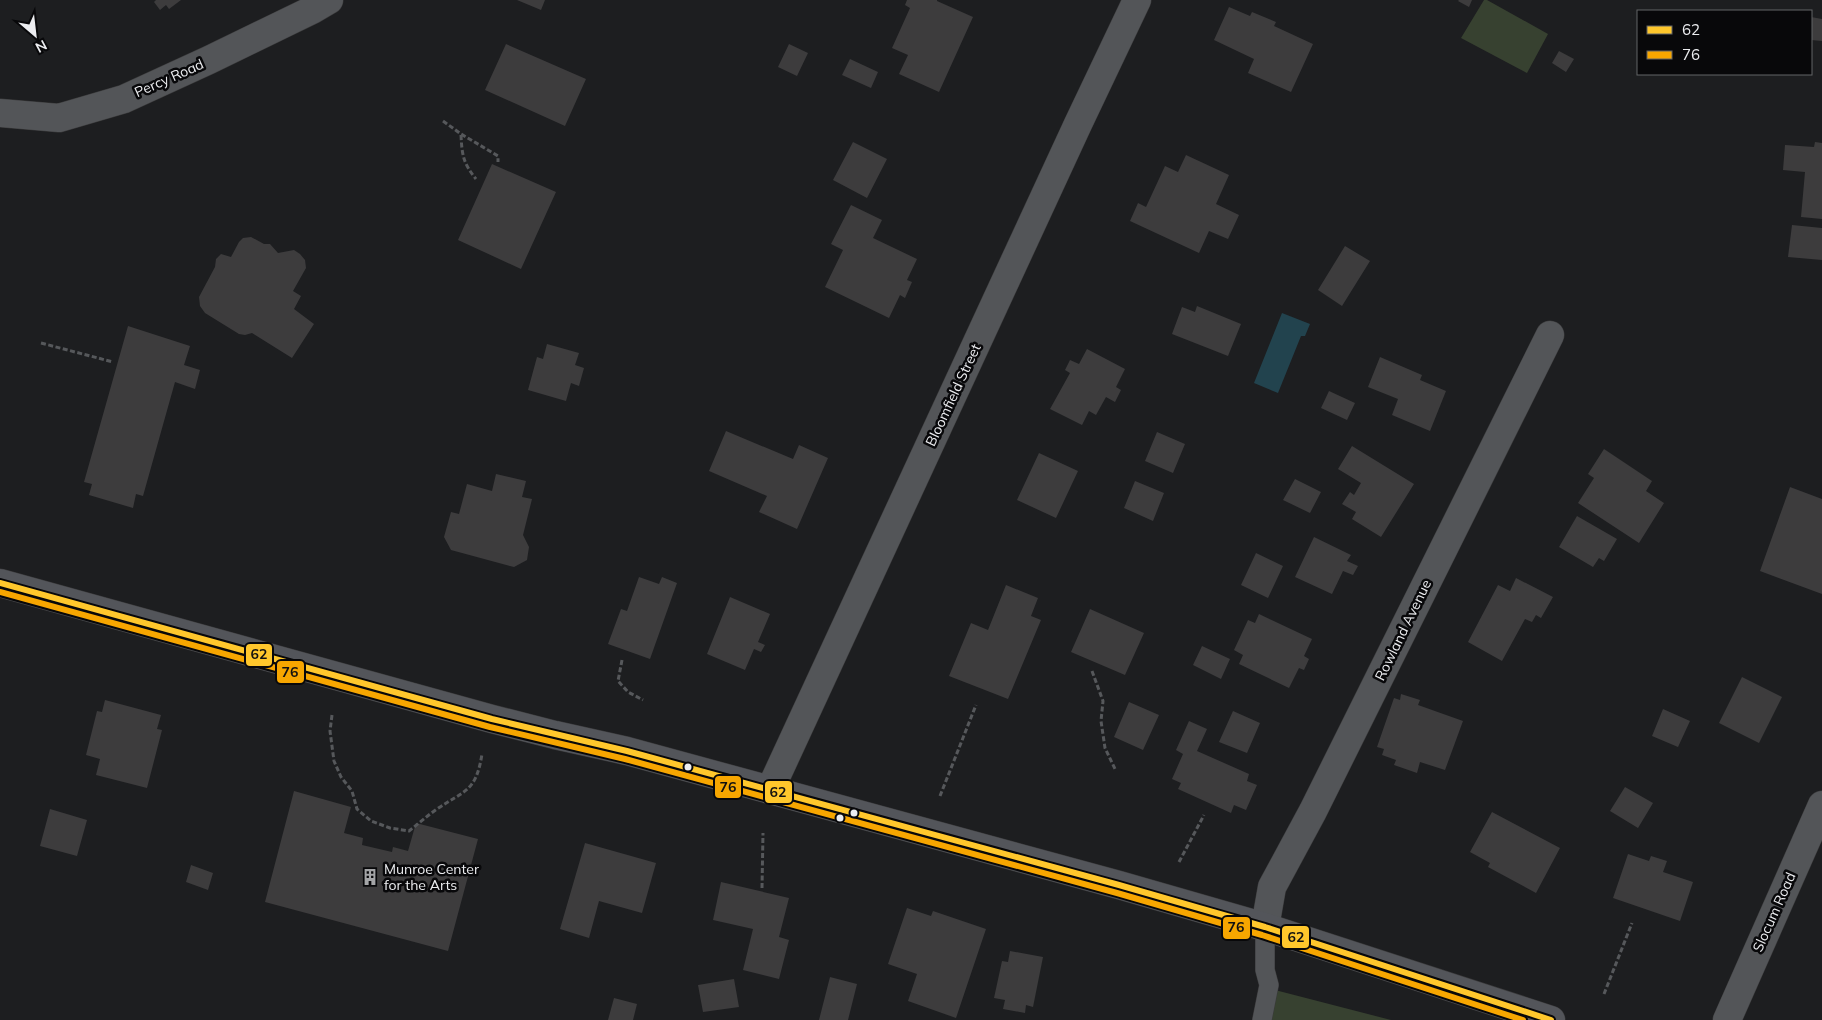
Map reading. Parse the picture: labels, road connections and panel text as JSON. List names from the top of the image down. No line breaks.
{"streets":{"street":["Percy Road","Bloomfield Street","Rowland Avenue","Slocum Road"]},"places":{"building":["Munroe Center for the Arts"]},"lines":["transit line 62","transit line 76"],"legend":["62","76"],"north":"bottom right"}
